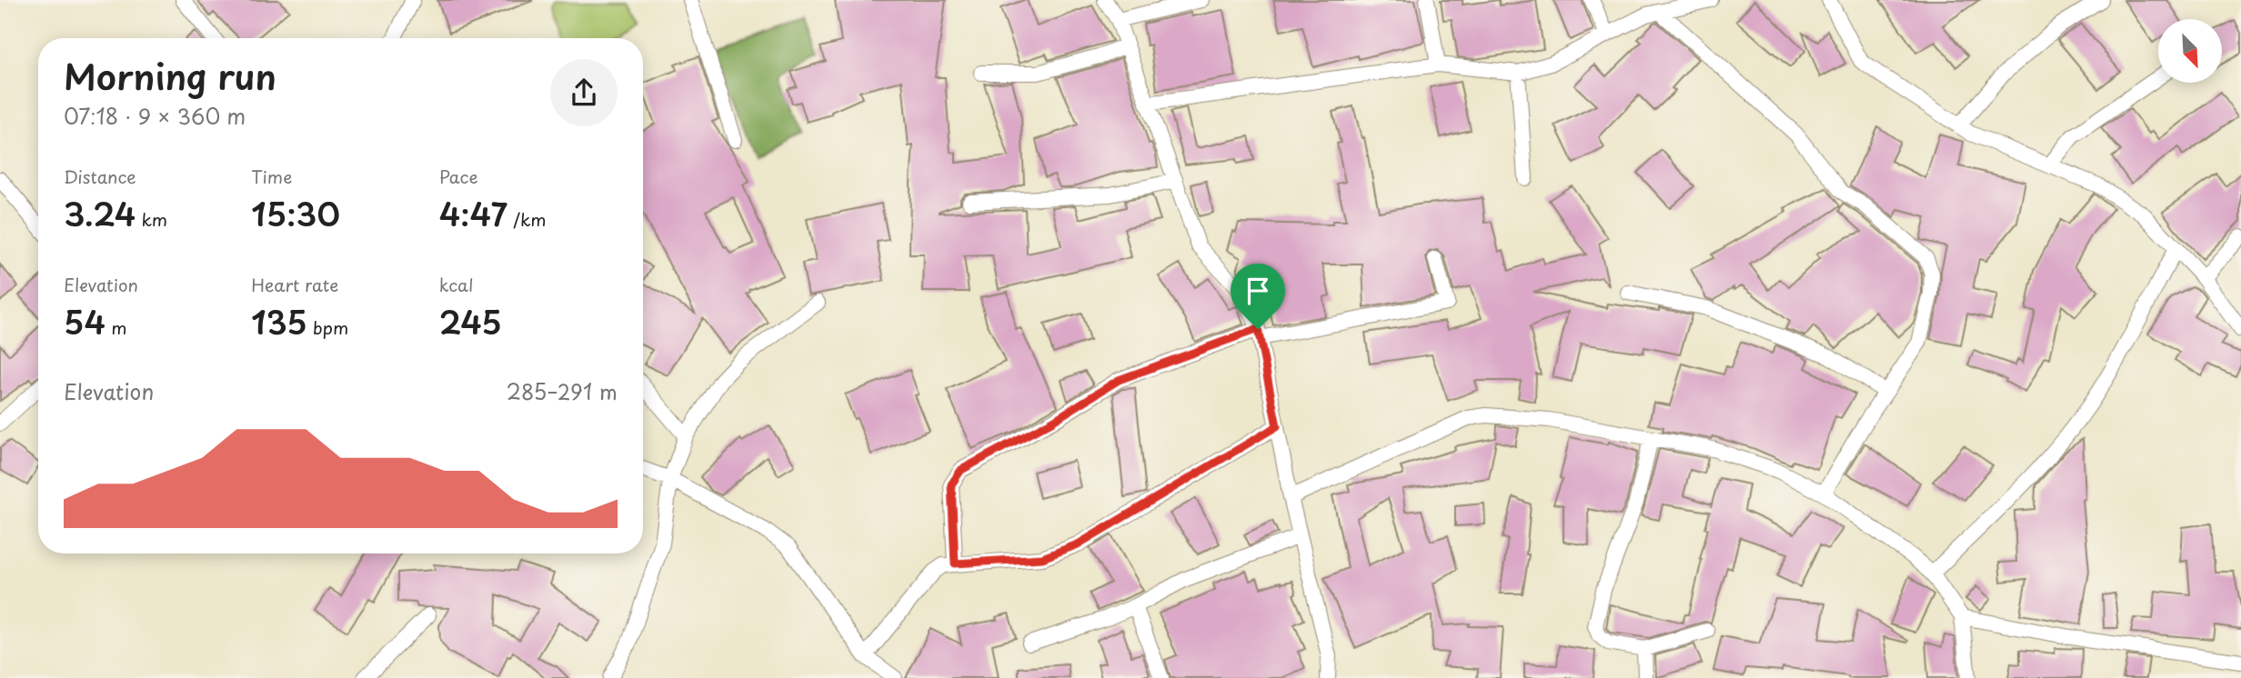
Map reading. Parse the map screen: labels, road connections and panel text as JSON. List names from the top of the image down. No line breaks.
{"north":"bottom right","page":{"heading":["Morning run","07:18 · 9 × 360 m"],"stats":[["Distance","3.24 km"],["Time","15:30"],["Pace","4:47 /km"],["Elevation","54 m"],["Heart rate","135 bpm"],["kcal","245"]],"chart":["Elevation","285–291 m"]}}
